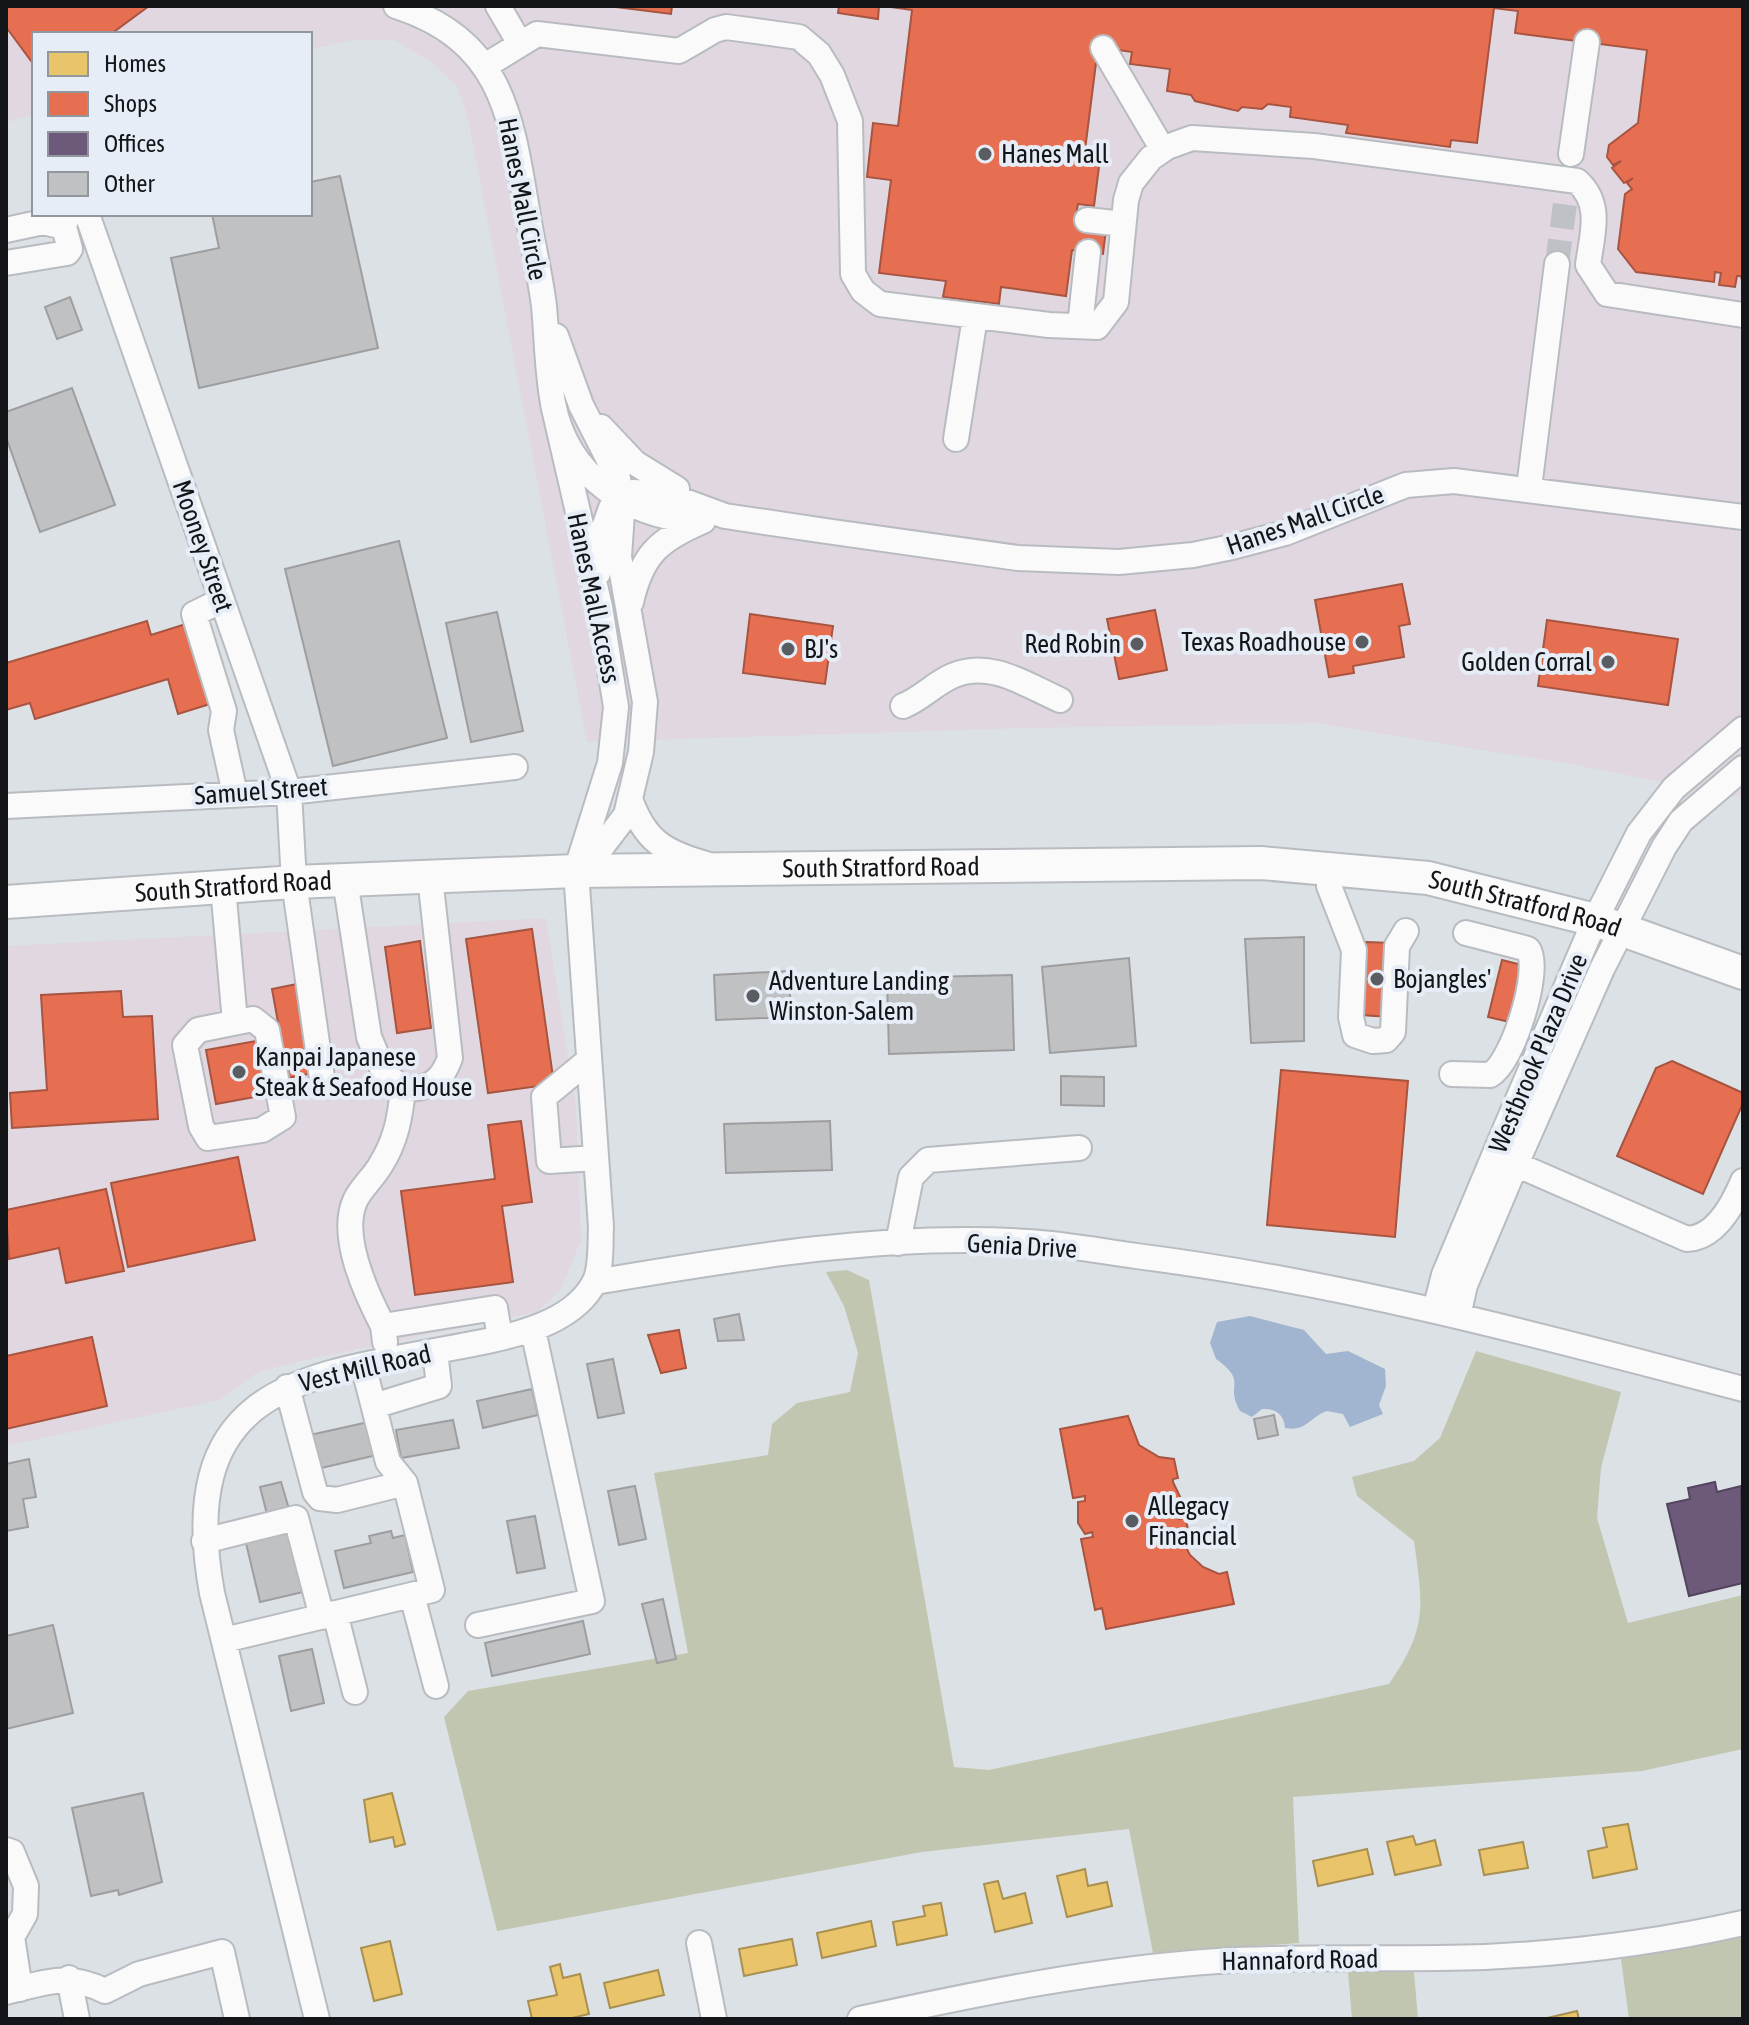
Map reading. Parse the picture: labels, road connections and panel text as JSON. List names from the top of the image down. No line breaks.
{"streets":{"main road":["South Stratford Road"],"street":["Hanes Mall Circle","Mooney Street","Hanes Mall Access","Samuel Street","Westbrook Plaza Drive","Genia Drive","Vest Mill Road","Hannaford Road"]},"crossings":[["Hanes Mall Circle","Hanes Mall Access"],["Mooney Street","Samuel Street"],["Mooney Street","South Stratford Road"],["Hanes Mall Access","South Stratford Road"],["South Stratford Road","Westbrook Plaza Drive"],["Westbrook Plaza Drive","Genia Drive"],["Genia Drive","Vest Mill Road"]],"places":["Hanes Mall","Texas Roadhouse","Red Robin","BJ's","Golden Corral","Bojangles'","Adventure Landing Winston-Salem","Kanpai Japanese Steak & Seafood House","Allegacy Financial"],"legend":["Homes","Shops","Offices","Other"]}
